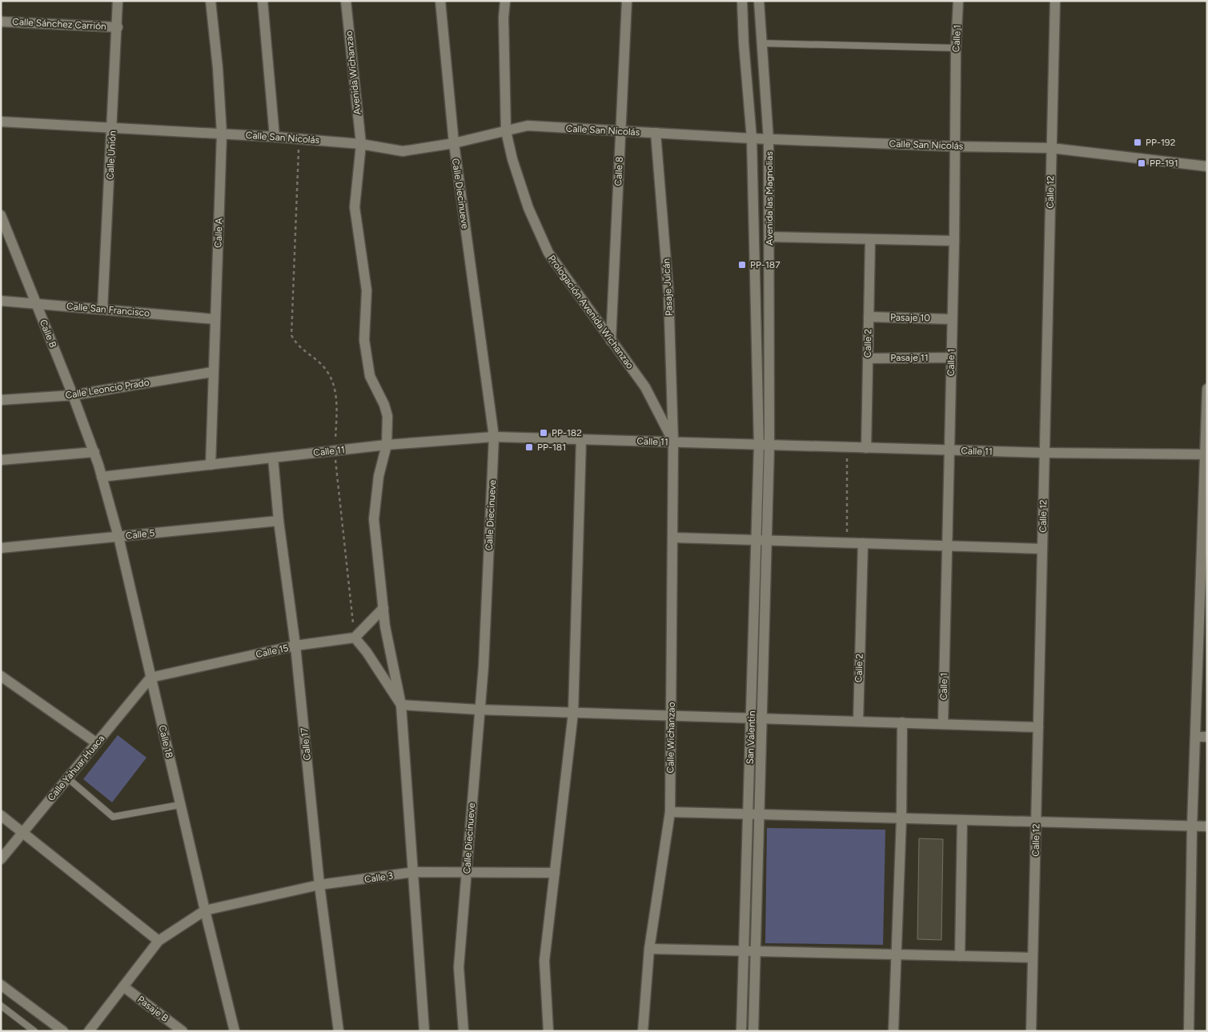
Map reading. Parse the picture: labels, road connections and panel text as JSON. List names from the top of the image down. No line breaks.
{"streets":{"street":["Calle Sánchez Carrión","Calle 1","Avenida Wichanzao","Calle San Nicolás","Calle Unión","Calle 8","Calle 12","Calle Diecinueve","Avenida las Magnolias","Calle A","Pasaje Julcán","Calle San Francisco","Prologación Avenida Wichanzao","Pasaje 10","Calle B","Calle 2","Pasaje 11","Calle Leoncio Prado","Calle 11","Calle 5","Calle 15","Calle Wichanzao","San Valentin","Calle 18","Calle 17","Calle Yahuar Huaca","Calle 3","Pasaje B"]},"crossings":[["Calle Sánchez Carrión","Calle Unión"],["Calle 1","Calle San Nicolás"],["Calle 1","Pasaje 10"],["Calle 1","Pasaje 11"],["Calle 1","Calle 11"],["Avenida Wichanzao","Calle San Nicolás"],["Avenida Wichanzao","Calle 11"],["Avenida Wichanzao","Calle 3"],["Calle San Nicolás","Calle Unión"],["Calle San Nicolás","Calle 8"],["Calle San Nicolás","Calle 12"],["Calle San Nicolás","Calle Diecinueve"],["Calle San Nicolás","Avenida las Magnolias"],["Calle San Nicolás","Calle A"],["Calle San Nicolás","Pasaje Julcán"],["Calle San Nicolás","Prologación Avenida Wichanzao"],["Calle Unión","Calle San Francisco"],["Calle 8","Prologación Avenida Wichanzao"],["Calle 12","Calle 11"],["Calle Diecinueve","Calle 11"],["Calle Diecinueve","Calle 3"],["Avenida las Magnolias","Calle 11"],["Avenida las Magnolias","San Valentin"],["Calle A","Calle San Francisco"],["Calle A","Calle Leoncio Prado"],["Calle A","Calle 11"],["Pasaje Julcán","Prologación Avenida Wichanzao"],["Pasaje Julcán","Calle 11"],["Pasaje Julcán","Calle Wichanzao"],["Calle San Francisco","Calle B"],["Prologación Avenida Wichanzao","Calle 11"],["Prologación Avenida Wichanzao","Calle Wichanzao"],["Pasaje 10","Calle 2"],["Calle B","Calle Leoncio Prado"],["Calle B","Calle 18"],["Calle 2","Pasaje 11"],["Calle 2","Calle 11"],["Calle 11","Calle Wichanzao"],["Calle 11","San Valentin"],["Calle 11","Calle 18"],["Calle 11","Calle 17"],["Calle 5","Calle 18"],["Calle 5","Calle 17"],["Calle 15","Calle 18"],["Calle 15","Calle 17"],["Calle 15","Calle Yahuar Huaca"],["Calle 18","Calle Yahuar Huaca"],["Calle 18","Calle 3"],["Calle 17","Calle 3"]],"places":{"transit":["PP-192","PP-191","PP-187","PP-182","PP-181"]}}
